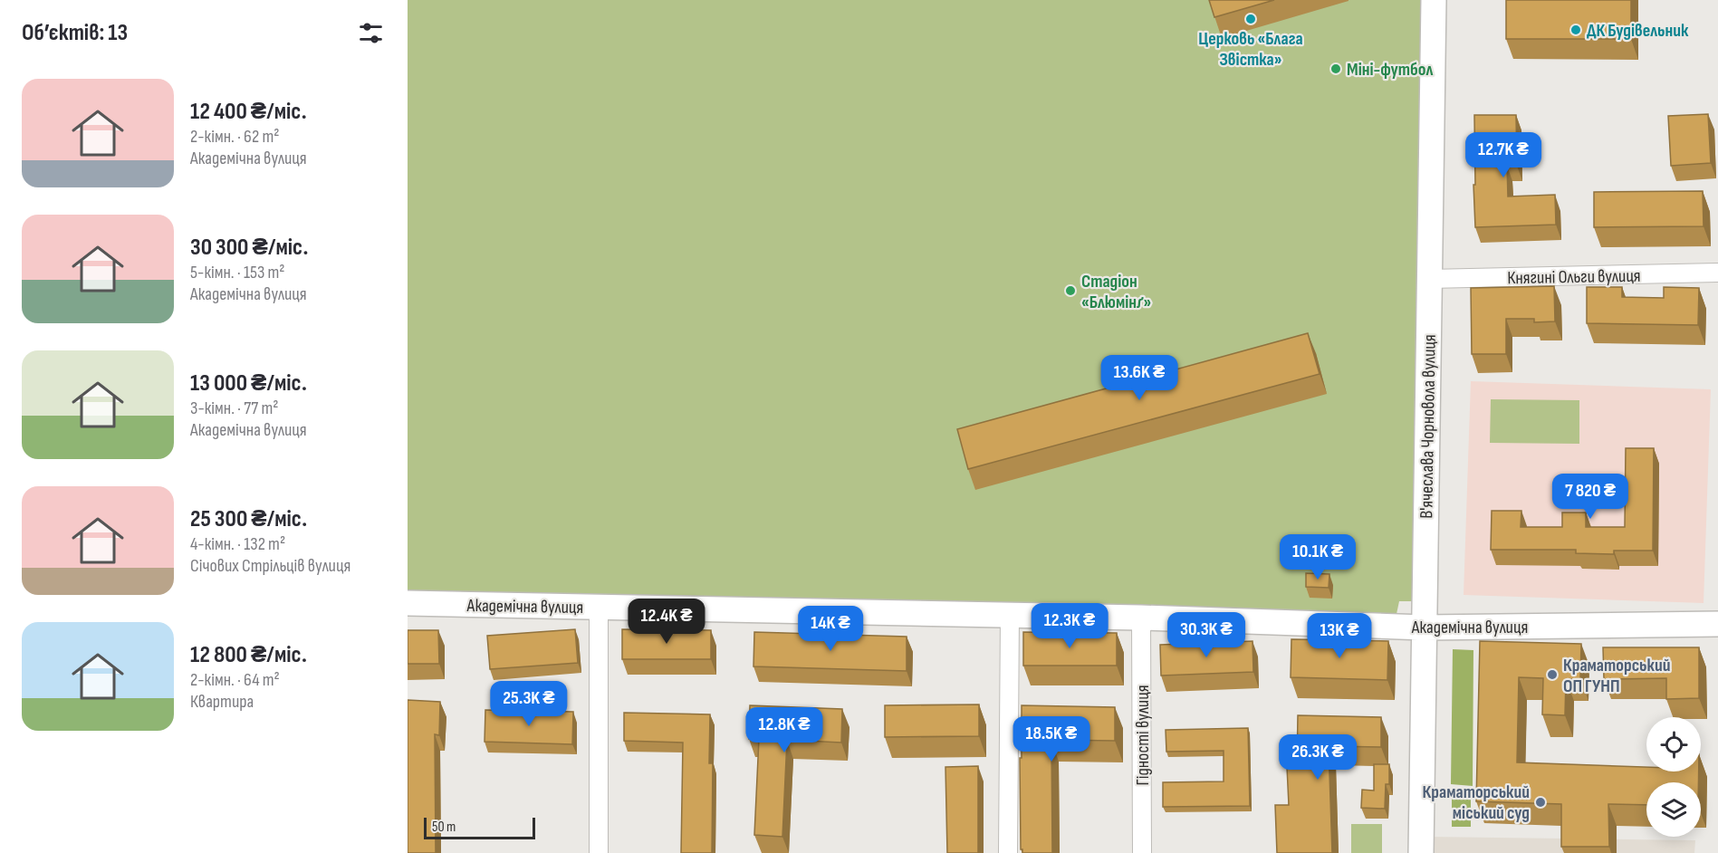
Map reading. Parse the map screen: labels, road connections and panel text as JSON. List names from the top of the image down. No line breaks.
{"streets":{"street":["Княгині Ольги вулиця","В'ячеслава Чорновола вулиця","Академічна вулиця","Гідності вулиця"]},"crossings":[["Княгині Ольги вулиця","В'ячеслава Чорновола вулиця"],["В'ячеслава Чорновола вулиця","Академічна вулиця"],["Академічна вулиця","Гідності вулиця"]],"places":["Церковь «Блага Звістка»","ДК Будівельник","Міні-футбол","Стадіон «Блюмінґ»","Краматорський ОП ГУНП","Краматорський міський суд"],"scale_bar":"50 m","page":{"heading":"Об’єктів: 13","list":[{"name":"12 400 ₴/міс.","note":"2-кімн. · 62 m² · Академічна вулиця"},{"name":"30 300 ₴/міс.","note":"5-кімн. · 153 m² · Академічна вулиця"},{"name":"13 000 ₴/міс.","note":"3-кімн. · 77 m² · Академічна вулиця"},{"name":"25 300 ₴/міс.","note":"4-кімн. · 132 m² · Січових Стрільців вулиця"},{"name":"12 800 ₴/міс.","note":"2-кімн. · 64 m² · Квартира"}],"price":["12.7K ₴","13.6K ₴","7 820 ₴","10.1K ₴","12.4K ₴","12.3K ₴","14K ₴","30.3K ₴","13K ₴","25.3K ₴","12.8K ₴","18.5K ₴","26.3K ₴"],"scale":"50 m"}}
